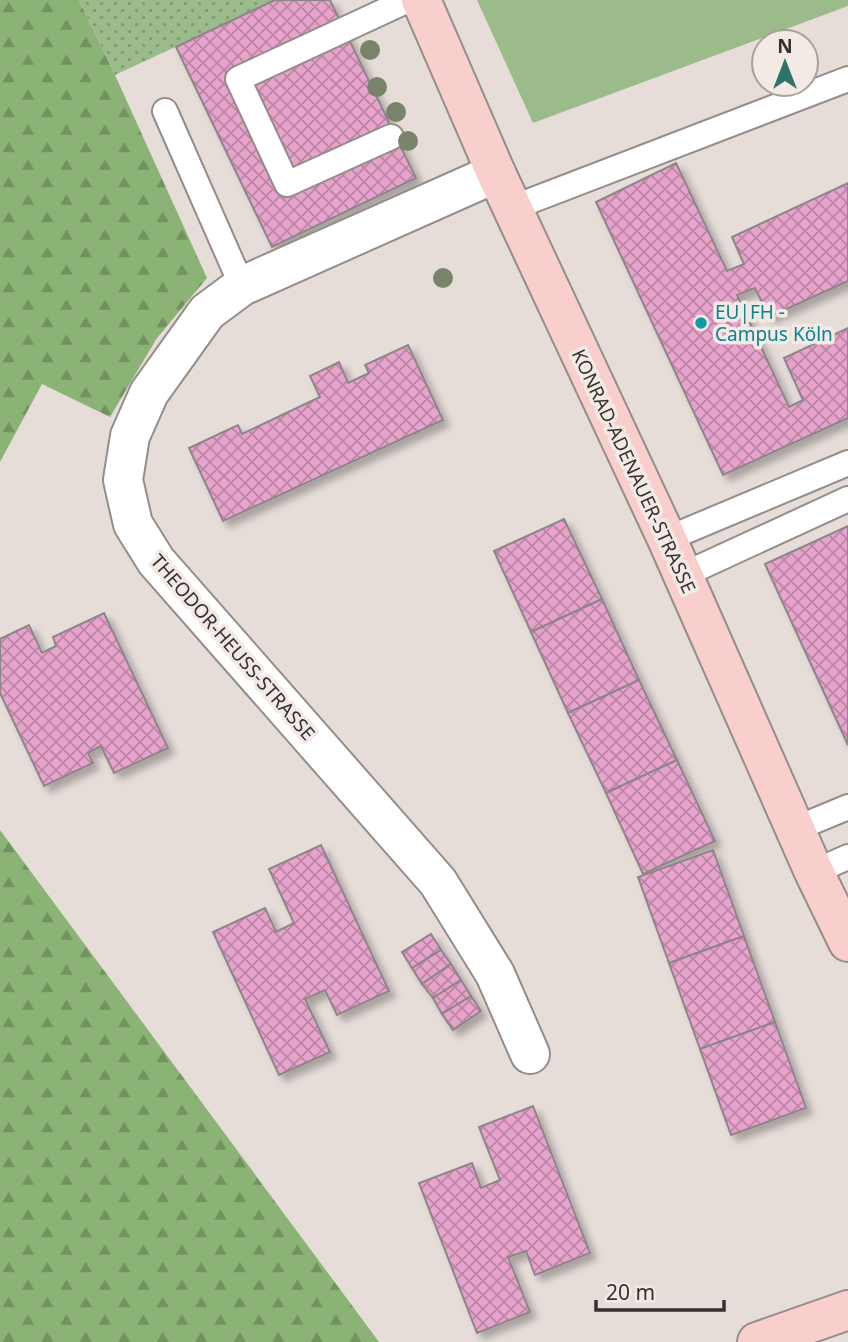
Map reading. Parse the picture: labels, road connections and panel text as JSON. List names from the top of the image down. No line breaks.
{"streets":{"street":["KONRAD-ADENAUER-STRASSE","THEODOR-HEUSS-STRASSE"]},"crossings":[["KONRAD-ADENAUER-STRASSE","THEODOR-HEUSS-STRASSE"]],"places":["EU|FH - Campus Köln"],"scale_bar":"20 m","north":"top"}
